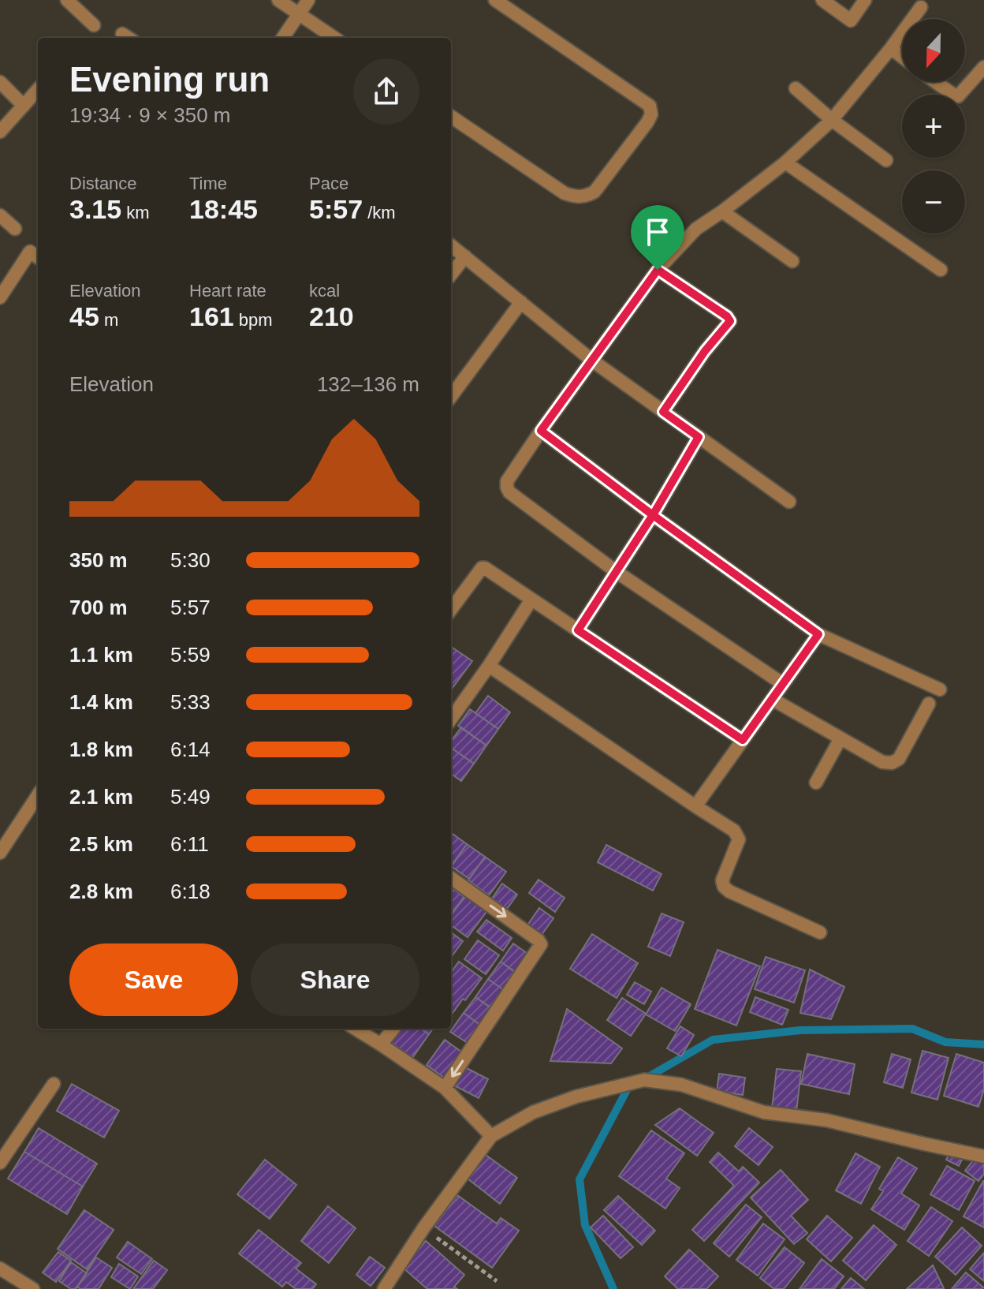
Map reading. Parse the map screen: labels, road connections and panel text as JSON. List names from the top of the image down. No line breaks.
{"north":"bottom","page":{"map_buttons":["+","−"],"heading":["Evening run","19:34 · 9 × 350 m"],"stats":[["Distance","3.15 km"],["Time","18:45"],["Pace","5:57 /km"],["Elevation","45 m"],["Heart rate","161 bpm"],["kcal","210"]],"chart":["Elevation","132–136 m"],"list":[{"name":"350 m","note":"5:30"},{"name":"700 m","note":"5:57"},{"name":"1.1 km","note":"5:59"},{"name":"1.4 km","note":"5:33"},{"name":"1.8 km","note":"6:14"},{"name":"2.1 km","note":"5:49"},{"name":"2.5 km","note":"6:11"},{"name":"2.8 km","note":"6:18"}],"buttons":["Save","Share"]}}
